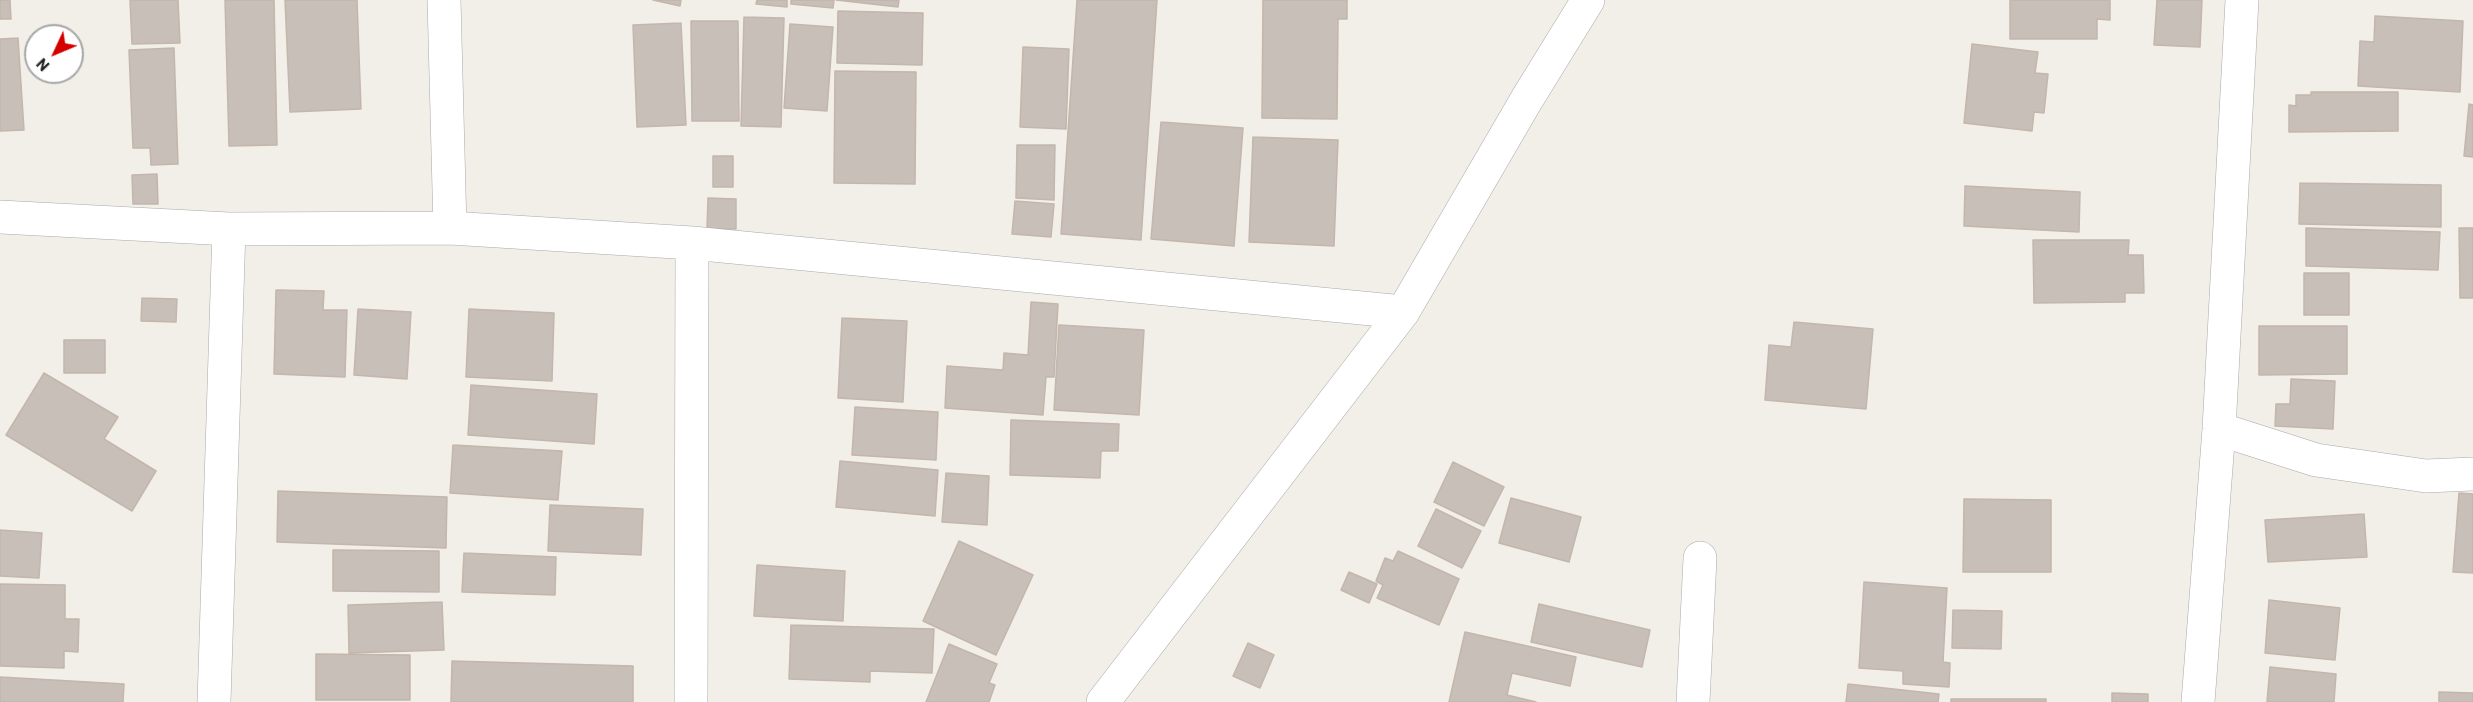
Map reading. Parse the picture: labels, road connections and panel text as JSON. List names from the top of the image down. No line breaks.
{"north":"bottom left"}
